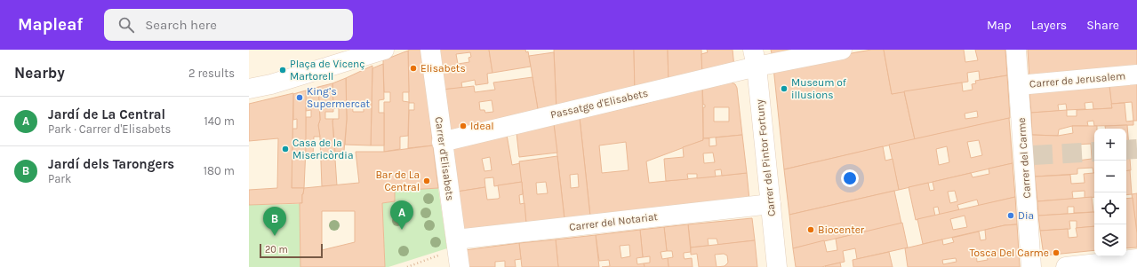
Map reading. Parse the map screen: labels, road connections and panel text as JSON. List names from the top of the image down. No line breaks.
{"streets":{"street":["Carrer de Jerusalem","Passatge d'Elisabets","Carrer del Pintor Fortuny","Carrer del Carme","Carrer d'Elisabets","Carrer del Notariat"]},"crossings":[["Carrer de Jerusalem","Carrer del Carme"],["Passatge d'Elisabets","Carrer del Pintor Fortuny"],["Passatge d'Elisabets","Carrer d'Elisabets"],["Carrer del Pintor Fortuny","Carrer del Notariat"],["Carrer d'Elisabets","Carrer del Notariat"]],"places":["Elisabets","Plaça de Vicenç Martorell","Museum of illusions","King’s Supermercat","Ideal","Casa de la Misericòrdia","Bar de La Central","Dia","Biocenter","Tosca Del Carme"],"scale_bar":"20 m","page":{"header":"Mapleaf","search":"Search here","nav":["Map","Layers","Share"],"heading":["Nearby","2 results"],"list":[{"mark":"A","name":"Jardí de La Central","note":"Park · Carrer d'Elisabets","value":"140 m"},{"mark":"B","name":"Jardí dels Tarongers","note":"Park","value":"180 m"}],"map_buttons":["+","−"],"pins":["A","B"],"scale":"20 m"}}
